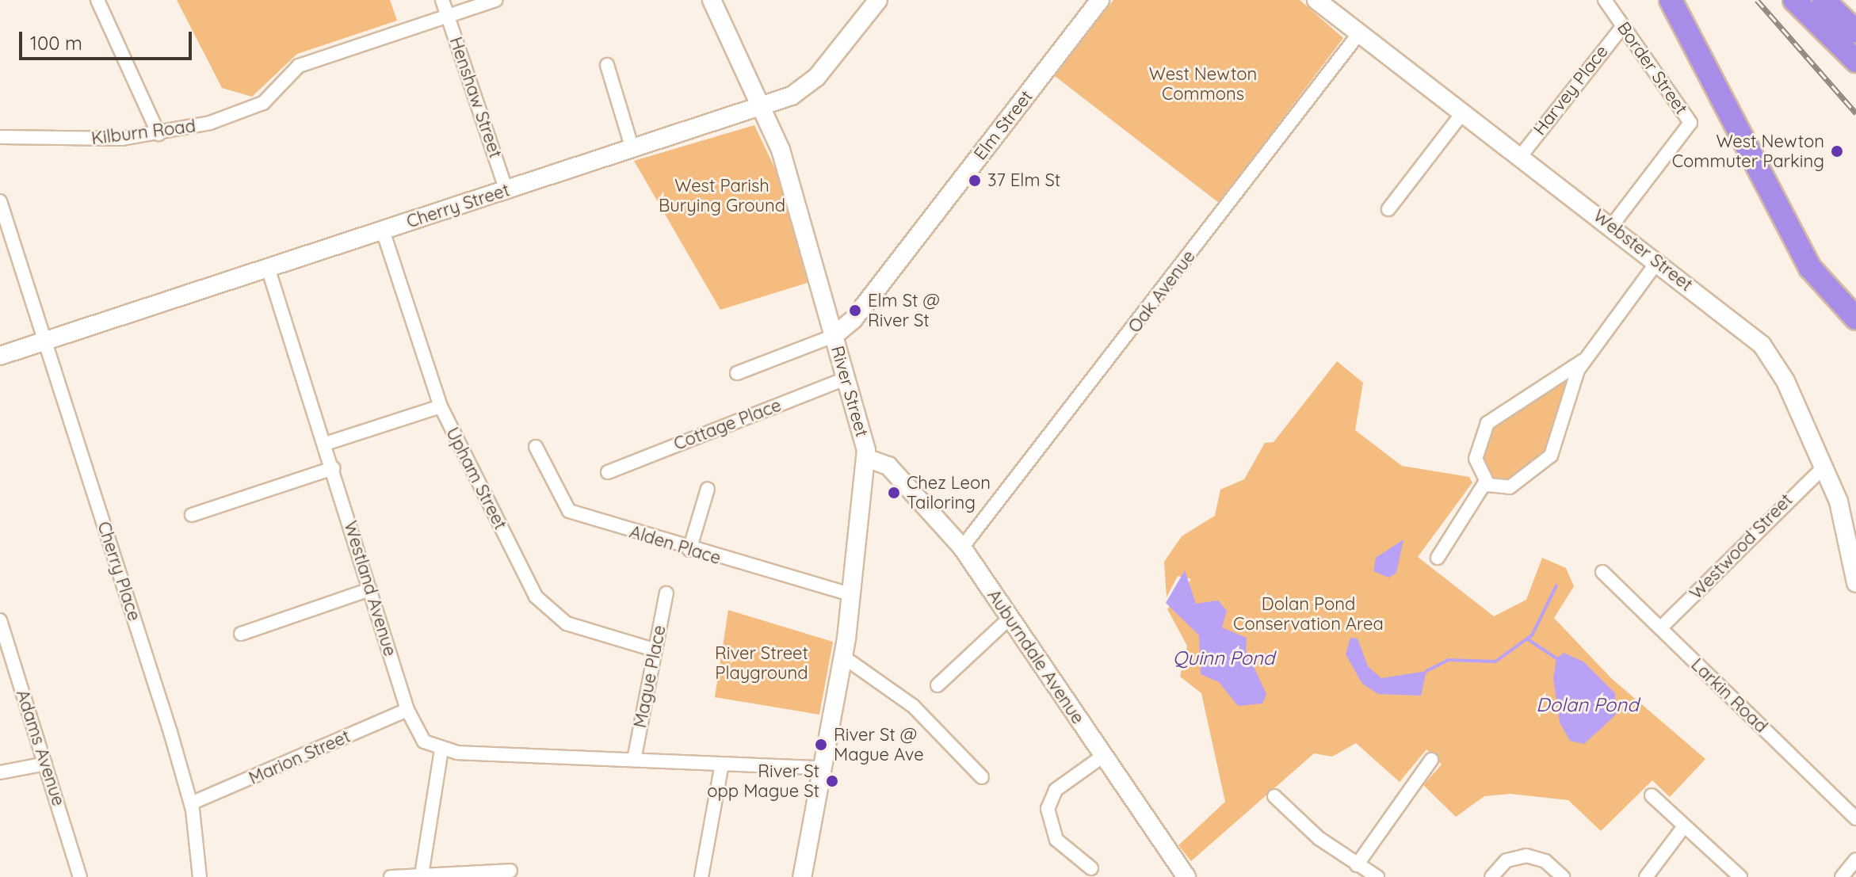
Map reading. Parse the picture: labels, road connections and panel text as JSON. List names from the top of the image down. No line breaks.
{"streets":{"street":["Border Street","Harvey Place","Henshaw Street","Elm Street","Kilburn Road","Cherry Street","Webster Street","Oak Avenue","River Street","Cottage Place","Upham Street","Alden Place","Westwood Street","Cherry Place","Westland Avenue","Auburndale Avenue","Mague Place","Larkin Road","Adams Avenue","Marion Street"]},"crossings":[["Border Street","Harvey Place"],["Border Street","Webster Street"],["Harvey Place","Webster Street"],["Henshaw Street","Kilburn Road"],["Henshaw Street","Cherry Street"],["Elm Street","River Street"],["Cherry Street","River Street"],["Cherry Street","Upham Street"],["Cherry Street","Cherry Place"],["Cherry Street","Westland Avenue"],["Webster Street","Oak Avenue"],["Webster Street","Westwood Street"],["Oak Avenue","Auburndale Avenue"],["River Street","Cottage Place"],["River Street","Alden Place"],["River Street","Auburndale Avenue"],["Upham Street","Mague Place"],["Westwood Street","Larkin Road"],["Cherry Place","Marion Street"],["Westland Avenue","Marion Street"]],"water":["Quinn Pond","Dolan Pond"],"parks":["West Newton Commons","West Parish Burying Ground","Dolan Pond Conservation Area","River Street Playground"],"places":["West Newton Commuter Parking","37 Elm St","Elm St @ River St","Chez Leon Tailoring","River St @ Mague Ave","River St opp Mague St"],"scale_bar":"100 m"}
